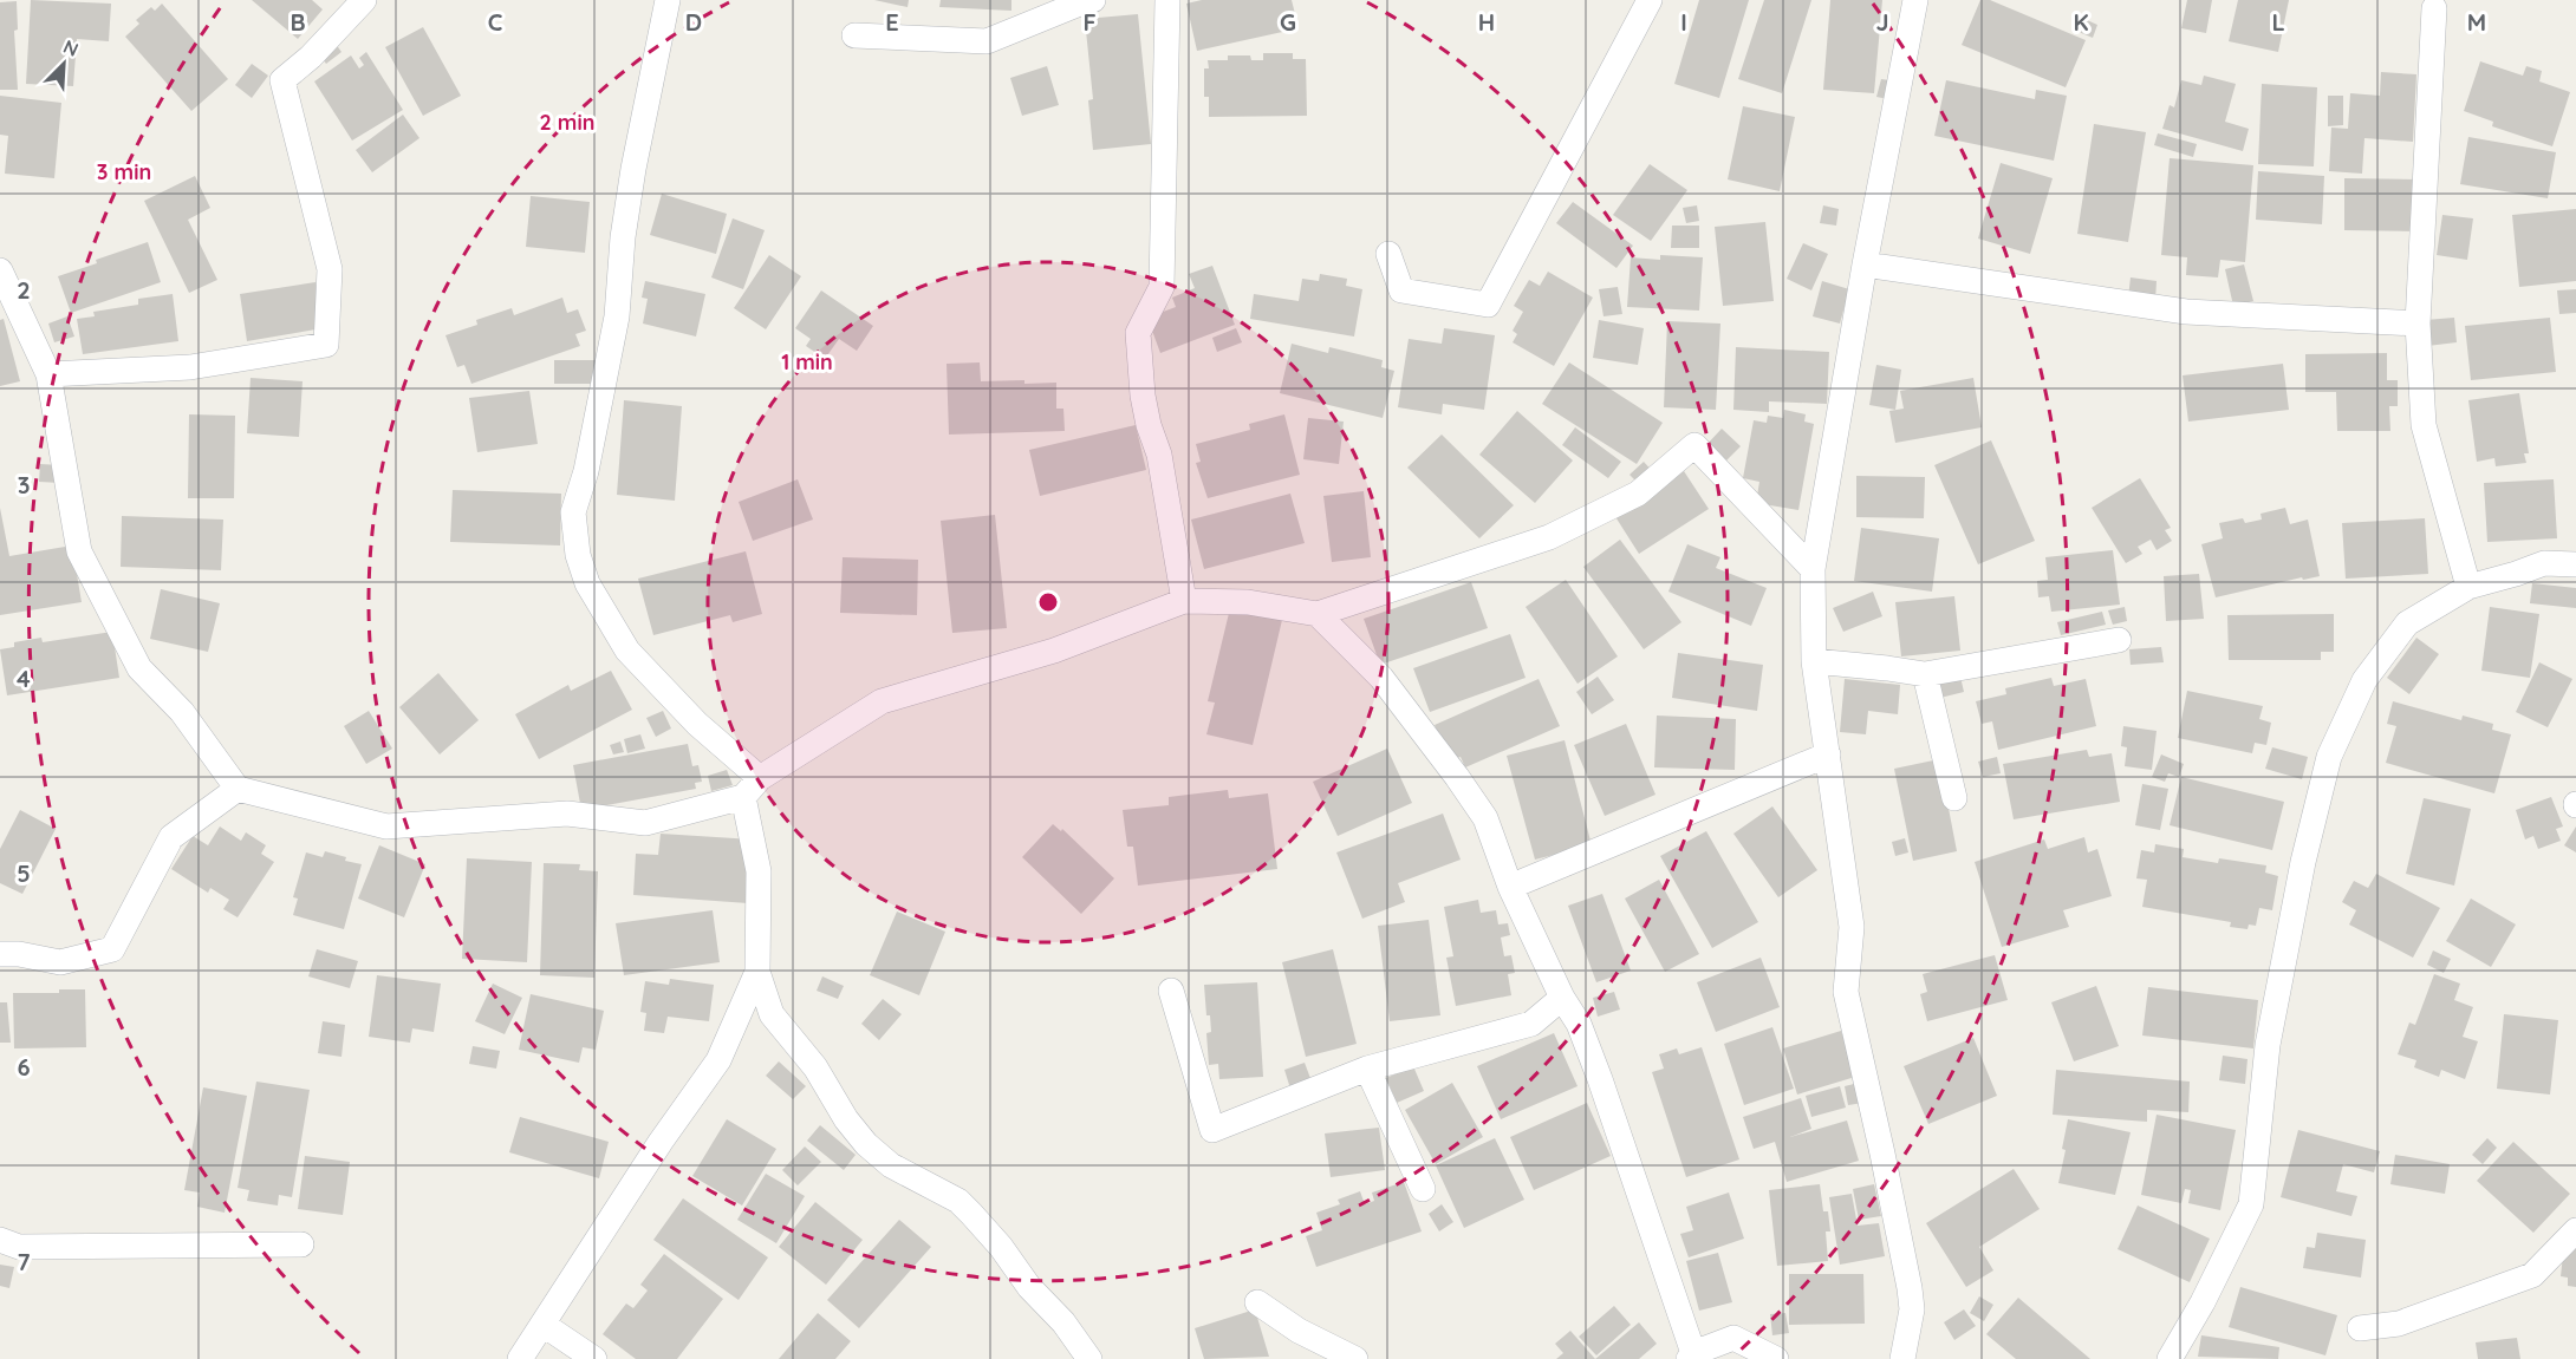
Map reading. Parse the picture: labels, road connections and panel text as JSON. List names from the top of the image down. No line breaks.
{"north":"top right","grid":{"columns":["B","C","D","E","F","G","H","I","J","K","L","M"],"rows":["2","3","4","5","6","7"]},"rings":["2 min","3 min","1 min"]}
